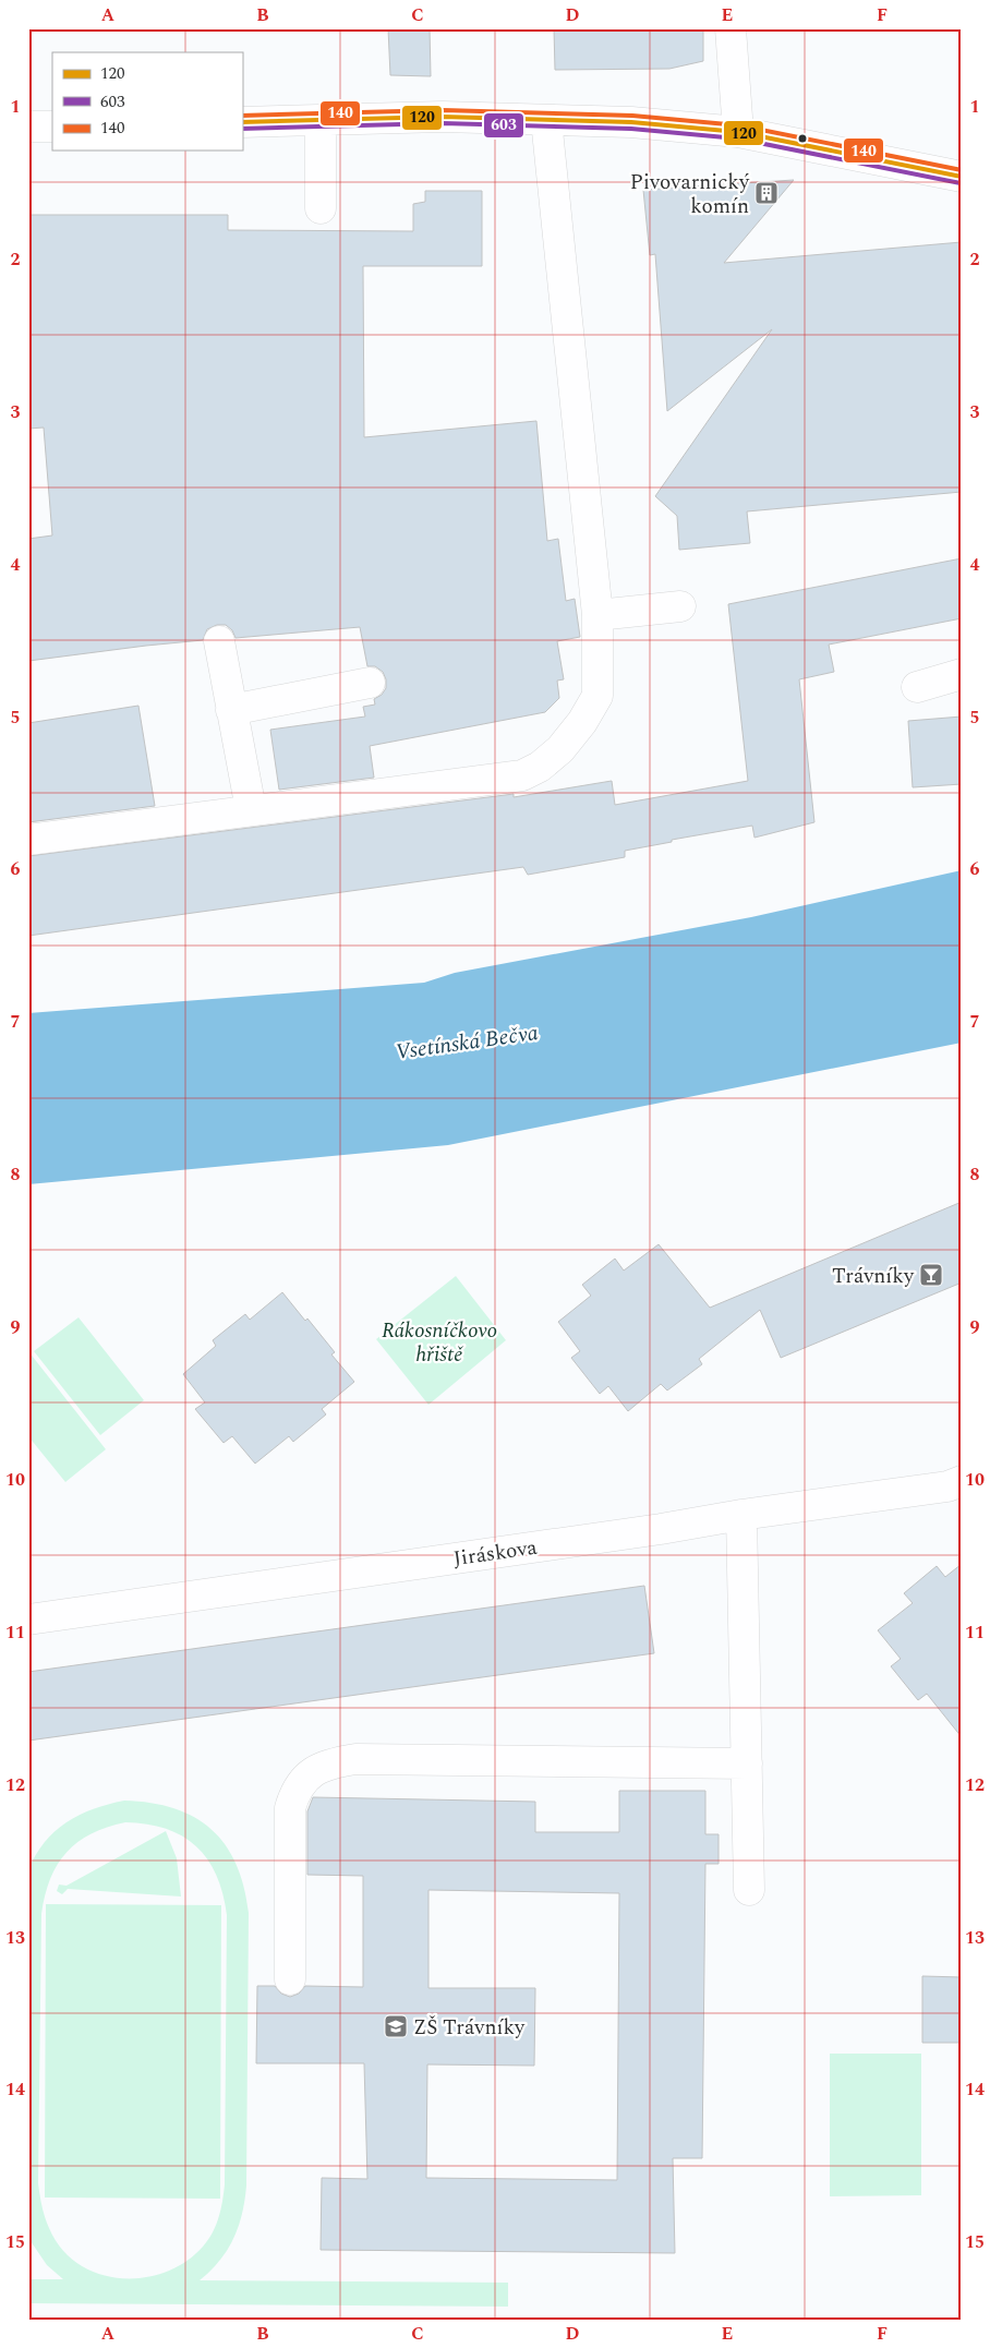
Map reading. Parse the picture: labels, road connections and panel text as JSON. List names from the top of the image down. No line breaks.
{"streets":{"street":["Jiráskova"]},"water":["Vsetínská Bečva"],"parks":["Rákosníčkovo hřiště"],"places":{"building":["Pivovarnický komín"],"bar":["Trávníky"],"school or university":["ZŠ Trávníky"]},"lines":["transit line 140","transit line 120","transit line 603"],"legend":["120","603","140"],"grid":{"columns":["A","B","C","D","E","F"],"rows":["1","2","3","4","5","6","7","8","9","10","11","12","13","14","15"]}}
